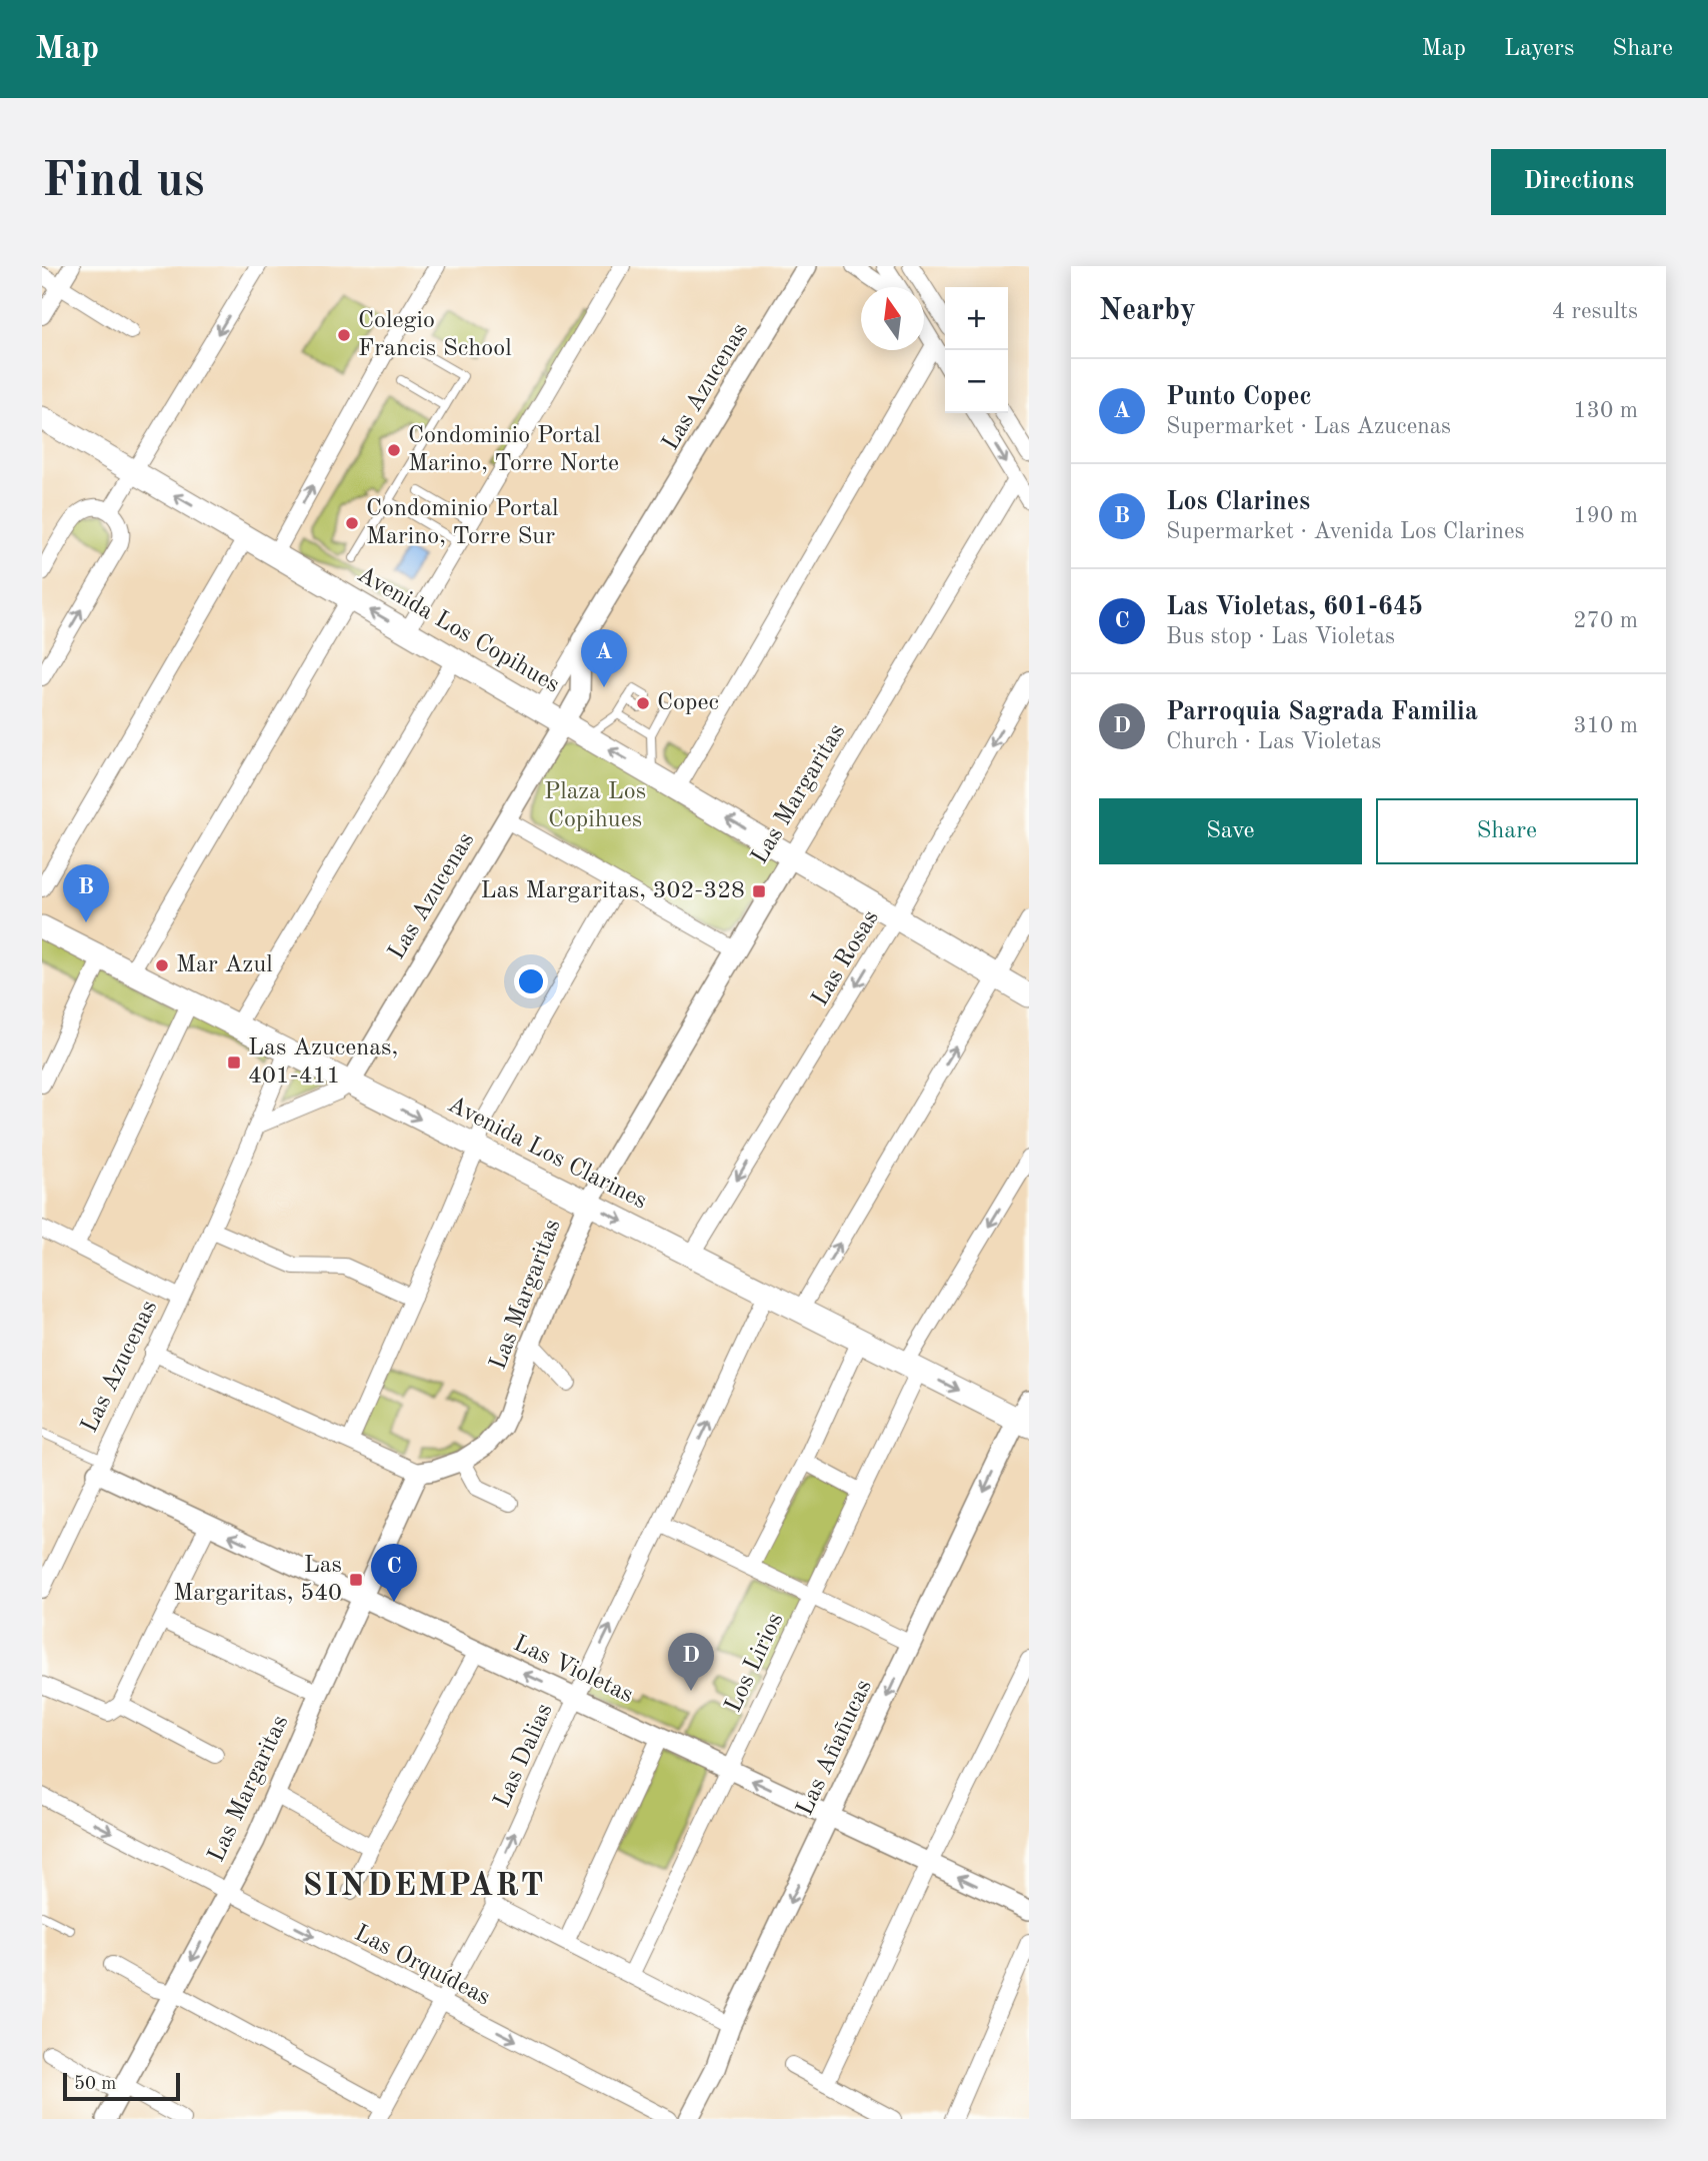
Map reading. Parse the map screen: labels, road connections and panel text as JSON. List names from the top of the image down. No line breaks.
{"streets":{"main road":["Avenida Los Copihues","Avenida Los Clarines"],"street":["Las Azucenas","Las Margaritas","Las Rosas","Los Lirios","Las Violetas","Las Añañucas","Las Dalias","Las Orquídeas"]},"crossings":[["Las Azucenas","Avenida Los Copihues"],["Las Azucenas","Avenida Los Clarines"],["Las Azucenas","Las Violetas"],["Avenida Los Copihues","Las Margaritas"],["Avenida Los Copihues","Las Rosas"],["Las Margaritas","Avenida Los Clarines"],["Las Margaritas","Las Violetas"],["Las Margaritas","Las Orquídeas"],["Las Rosas","Avenida Los Clarines"],["Avenida Los Clarines","Los Lirios"],["Avenida Los Clarines","Las Añañucas"],["Avenida Los Clarines","Las Dalias"],["Los Lirios","Las Violetas"],["Las Violetas","Las Añañucas"],["Las Violetas","Las Dalias"],["Las Dalias","Las Orquídeas"]],"one_way":["Avenida Los Copihues"],"districts":["SINDEMPART"],"parks":["Plaza Los Copihues"],"places":{"other":["Colegio Francis School","Condominio Portal Marino, Torre Norte","Condominio Portal Marino, Torre Sur","Copec","Mar Azul"],"transit":["Las Margaritas, 302-328","Las Azucenas, 401-411","Las Margaritas, 540"]},"scale_bar":"50 m","north":"top","page":{"header":"Map","nav":["Map","Layers","Share"],"buttons":["Directions",["Save","Share"]],"title":"Find us","heading":["Nearby","4 results"],"map_buttons":["+","−"],"list":[{"mark":"A","name":"Punto Copec","note":"Supermarket · Las Azucenas","value":"130 m"},{"mark":"B","name":"Los Clarines","note":"Supermarket · Avenida Los Clarines","value":"190 m"},{"mark":"C","name":"Las Violetas, 601-645","note":"Bus stop · Las Violetas","value":"270 m"},{"mark":"D","name":"Parroquia Sagrada Familia","note":"Church · Las Violetas","value":"310 m"}],"pins":["A","B","C","D"],"scale":"50 m"}}
